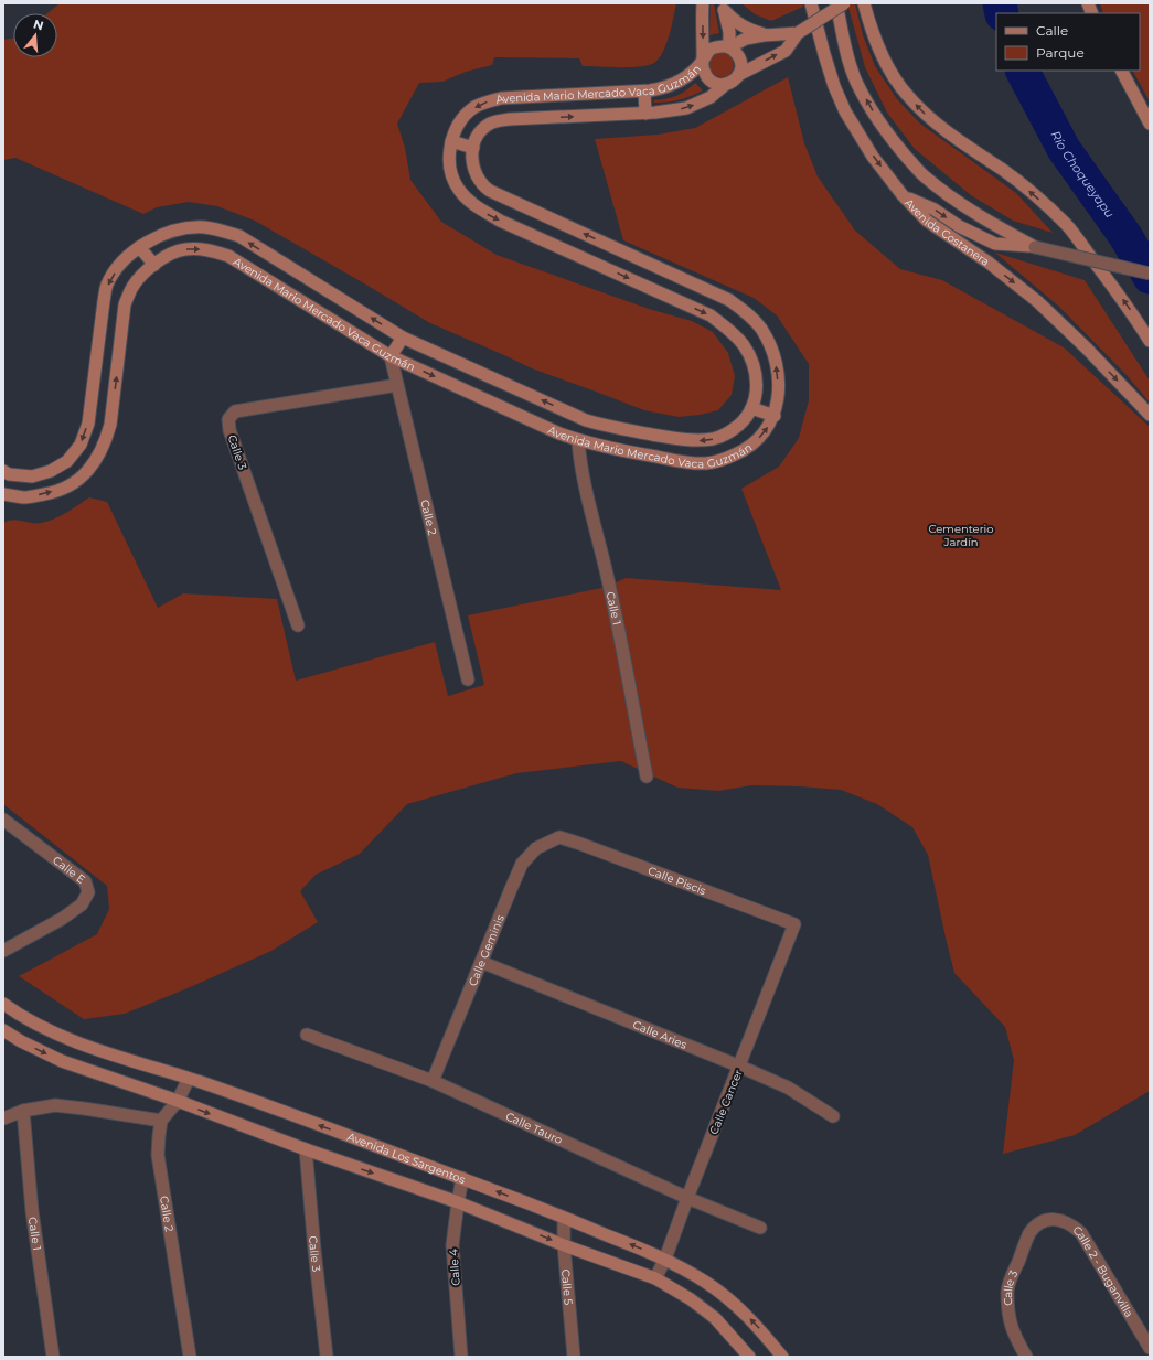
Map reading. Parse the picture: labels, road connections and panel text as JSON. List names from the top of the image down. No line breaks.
{"streets":{"main road":["Avenida Mario Mercado Vaca Guzmán","Avenida Costanera","Avenida Los Sargentos"],"street":["Calle 3","Calle 2","Calle 1","Calle E","Calle Piscis","Calle Geminis","Calle Aries","Calle Cancer","Calle Tauro","Calle 4","Calle 2 - Buganvilla","Calle 5"]},"crossings":[["Avenida Mario Mercado Vaca Guzmán","Calle 2"],["Avenida Mario Mercado Vaca Guzmán","Calle 1"],["Calle 3","Calle 2"],["Calle 3","Calle 2 - Buganvilla"],["Calle Piscis","Calle Geminis"],["Calle Piscis","Calle Cancer"],["Calle Geminis","Calle Aries"],["Calle Geminis","Calle Tauro"],["Calle Aries","Calle Cancer"],["Calle Cancer","Calle Tauro"],["Calle Cancer","Avenida Los Sargentos"],["Avenida Los Sargentos","Calle 4"],["Avenida Los Sargentos","Calle 5"]],"water":["Río Choqueyapu"],"parks":["Cementerio Jardín"],"legend":["Calle","Parque"],"north":"top"}
